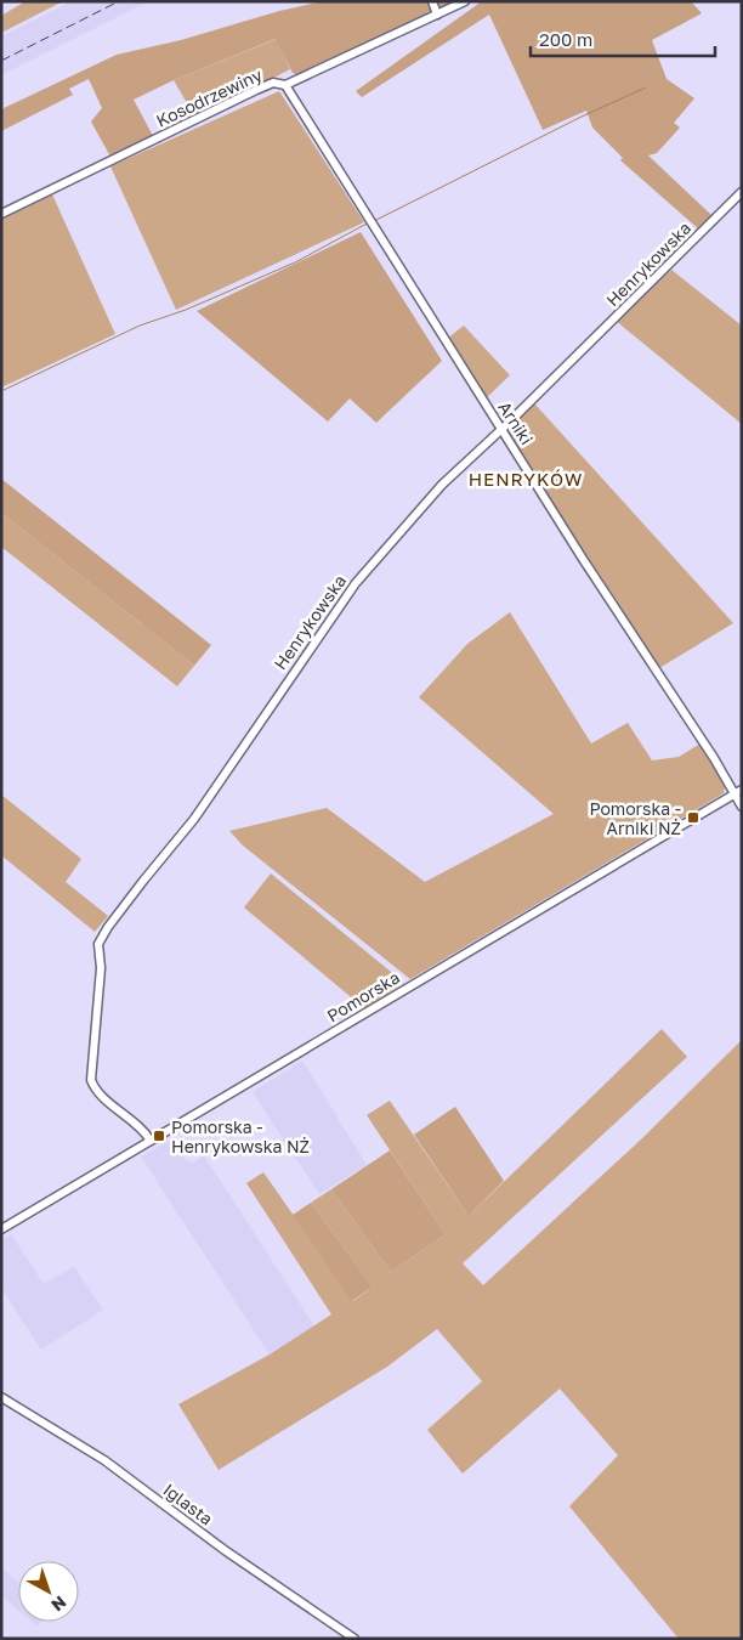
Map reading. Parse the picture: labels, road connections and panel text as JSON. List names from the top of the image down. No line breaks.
{"streets":{"street":["Kosodrzewiny","Henrykowska","Arniki","Pomorska","Iglasta"]},"crossings":[["Kosodrzewiny","Arniki"],["Henrykowska","Arniki"],["Henrykowska","Pomorska"],["Arniki","Pomorska"]],"districts":["HENRYKÓW"],"places":{"transit":["Pomorska - Arniki NŻ","Pomorska - Henrykowska NŻ"]},"scale_bar":"200 m","north":"bottom right"}
